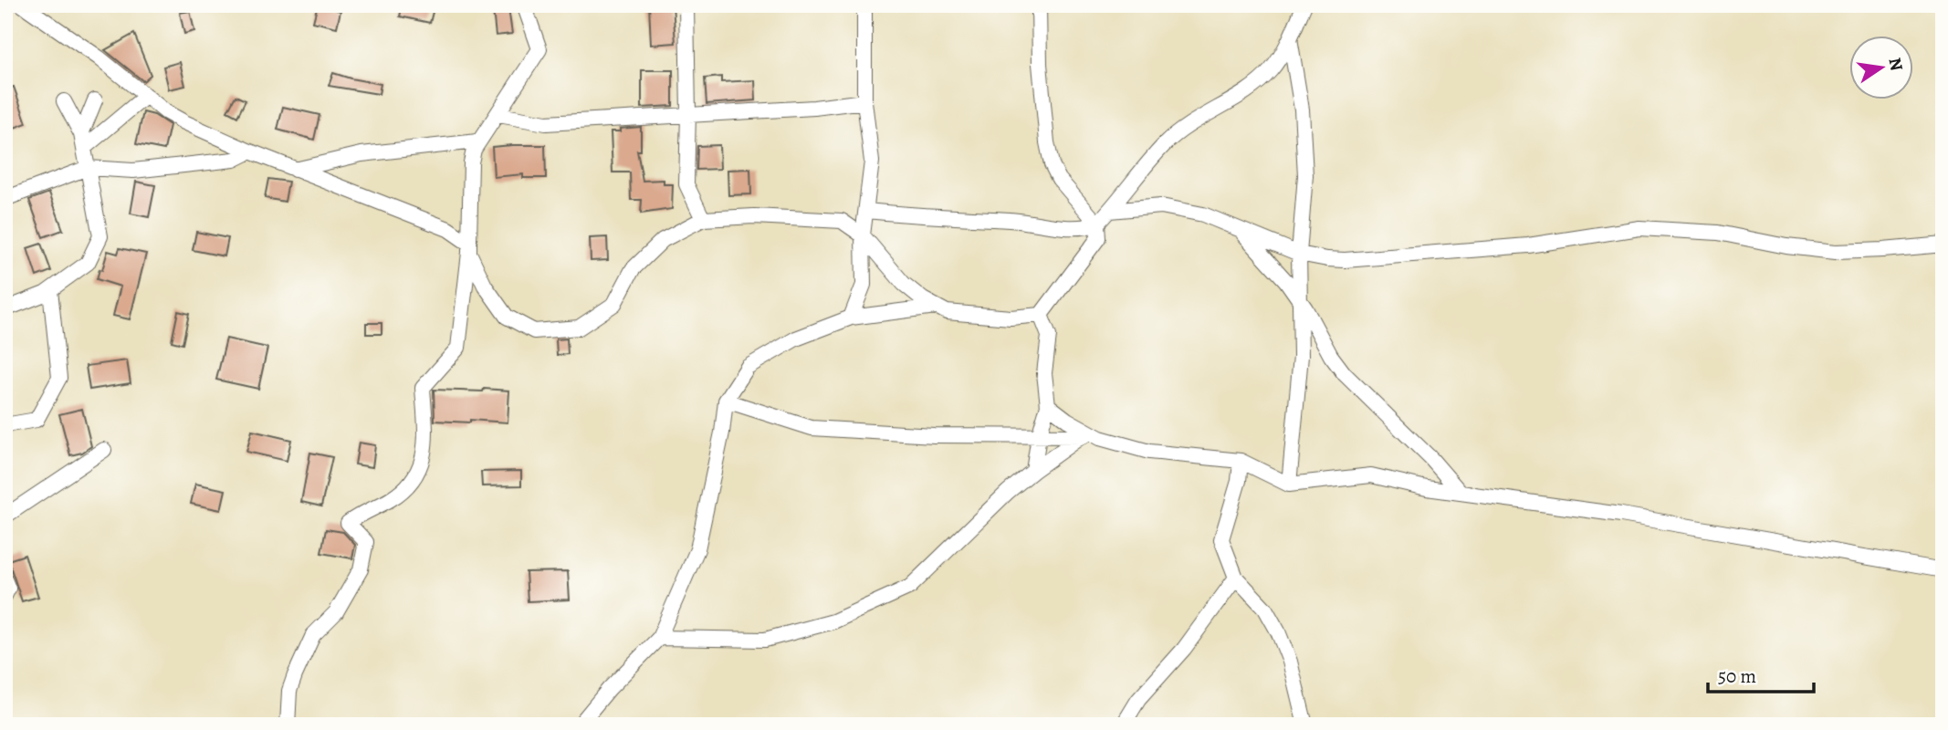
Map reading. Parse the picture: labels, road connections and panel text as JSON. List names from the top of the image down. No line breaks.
{"scale_bar":"50 m","north":"right"}
